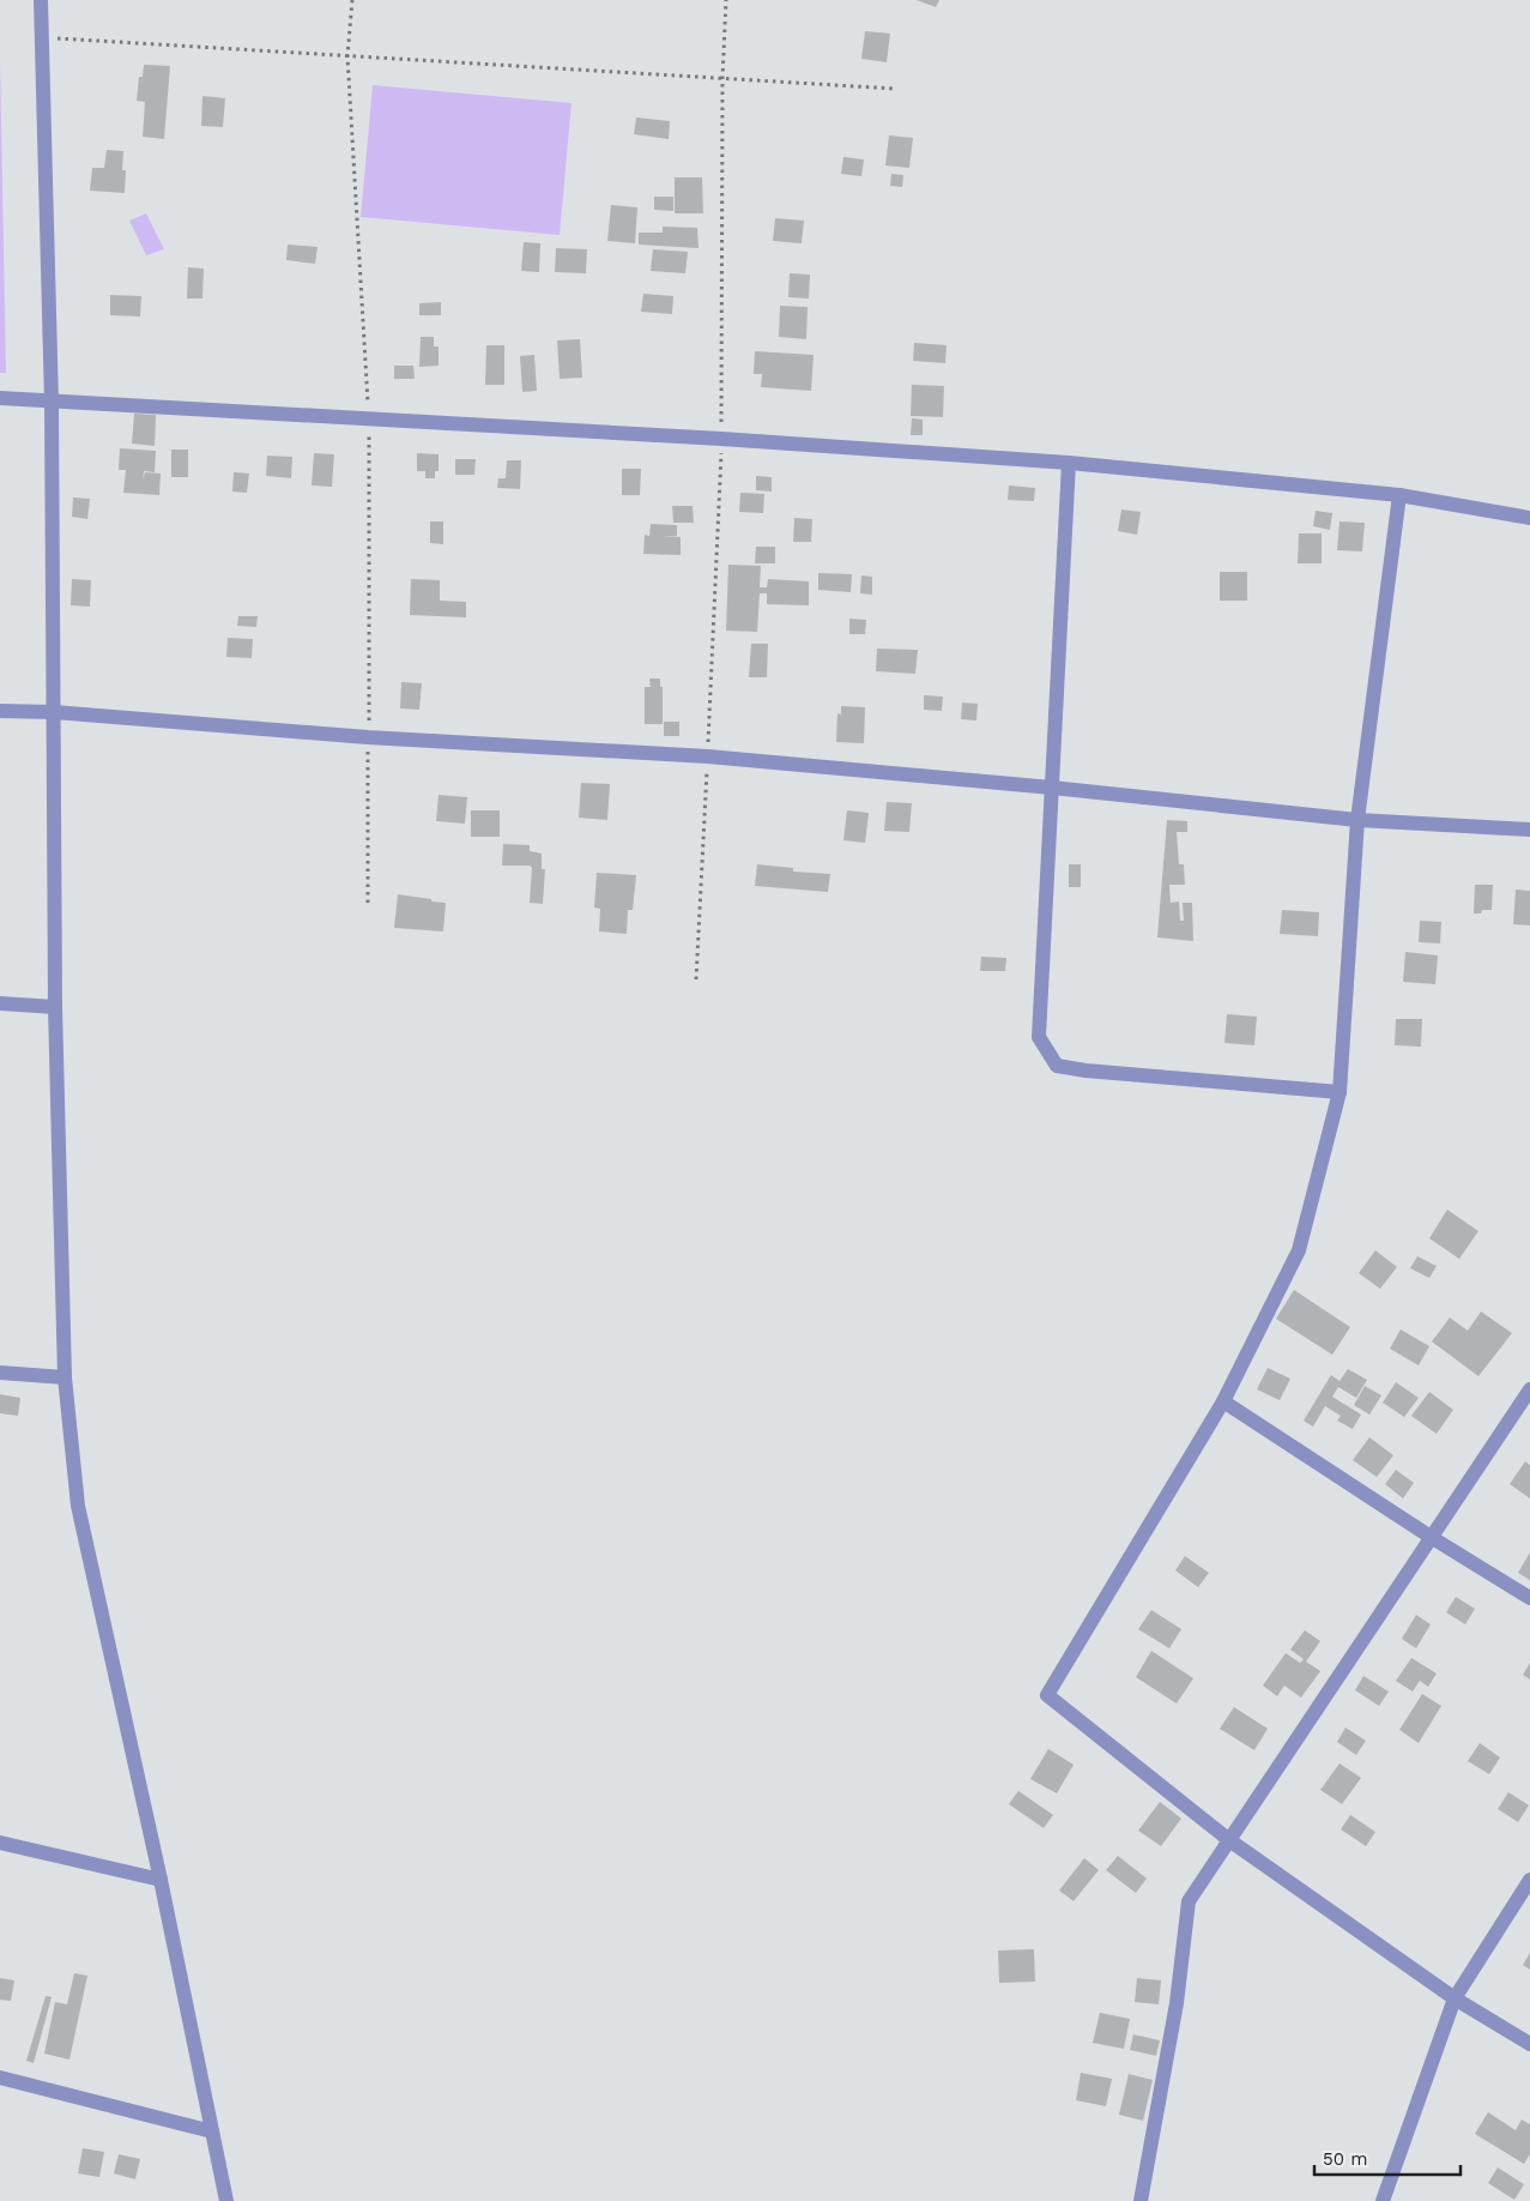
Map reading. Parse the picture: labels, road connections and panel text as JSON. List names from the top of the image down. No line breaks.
{"scale_bar":"50 m"}
